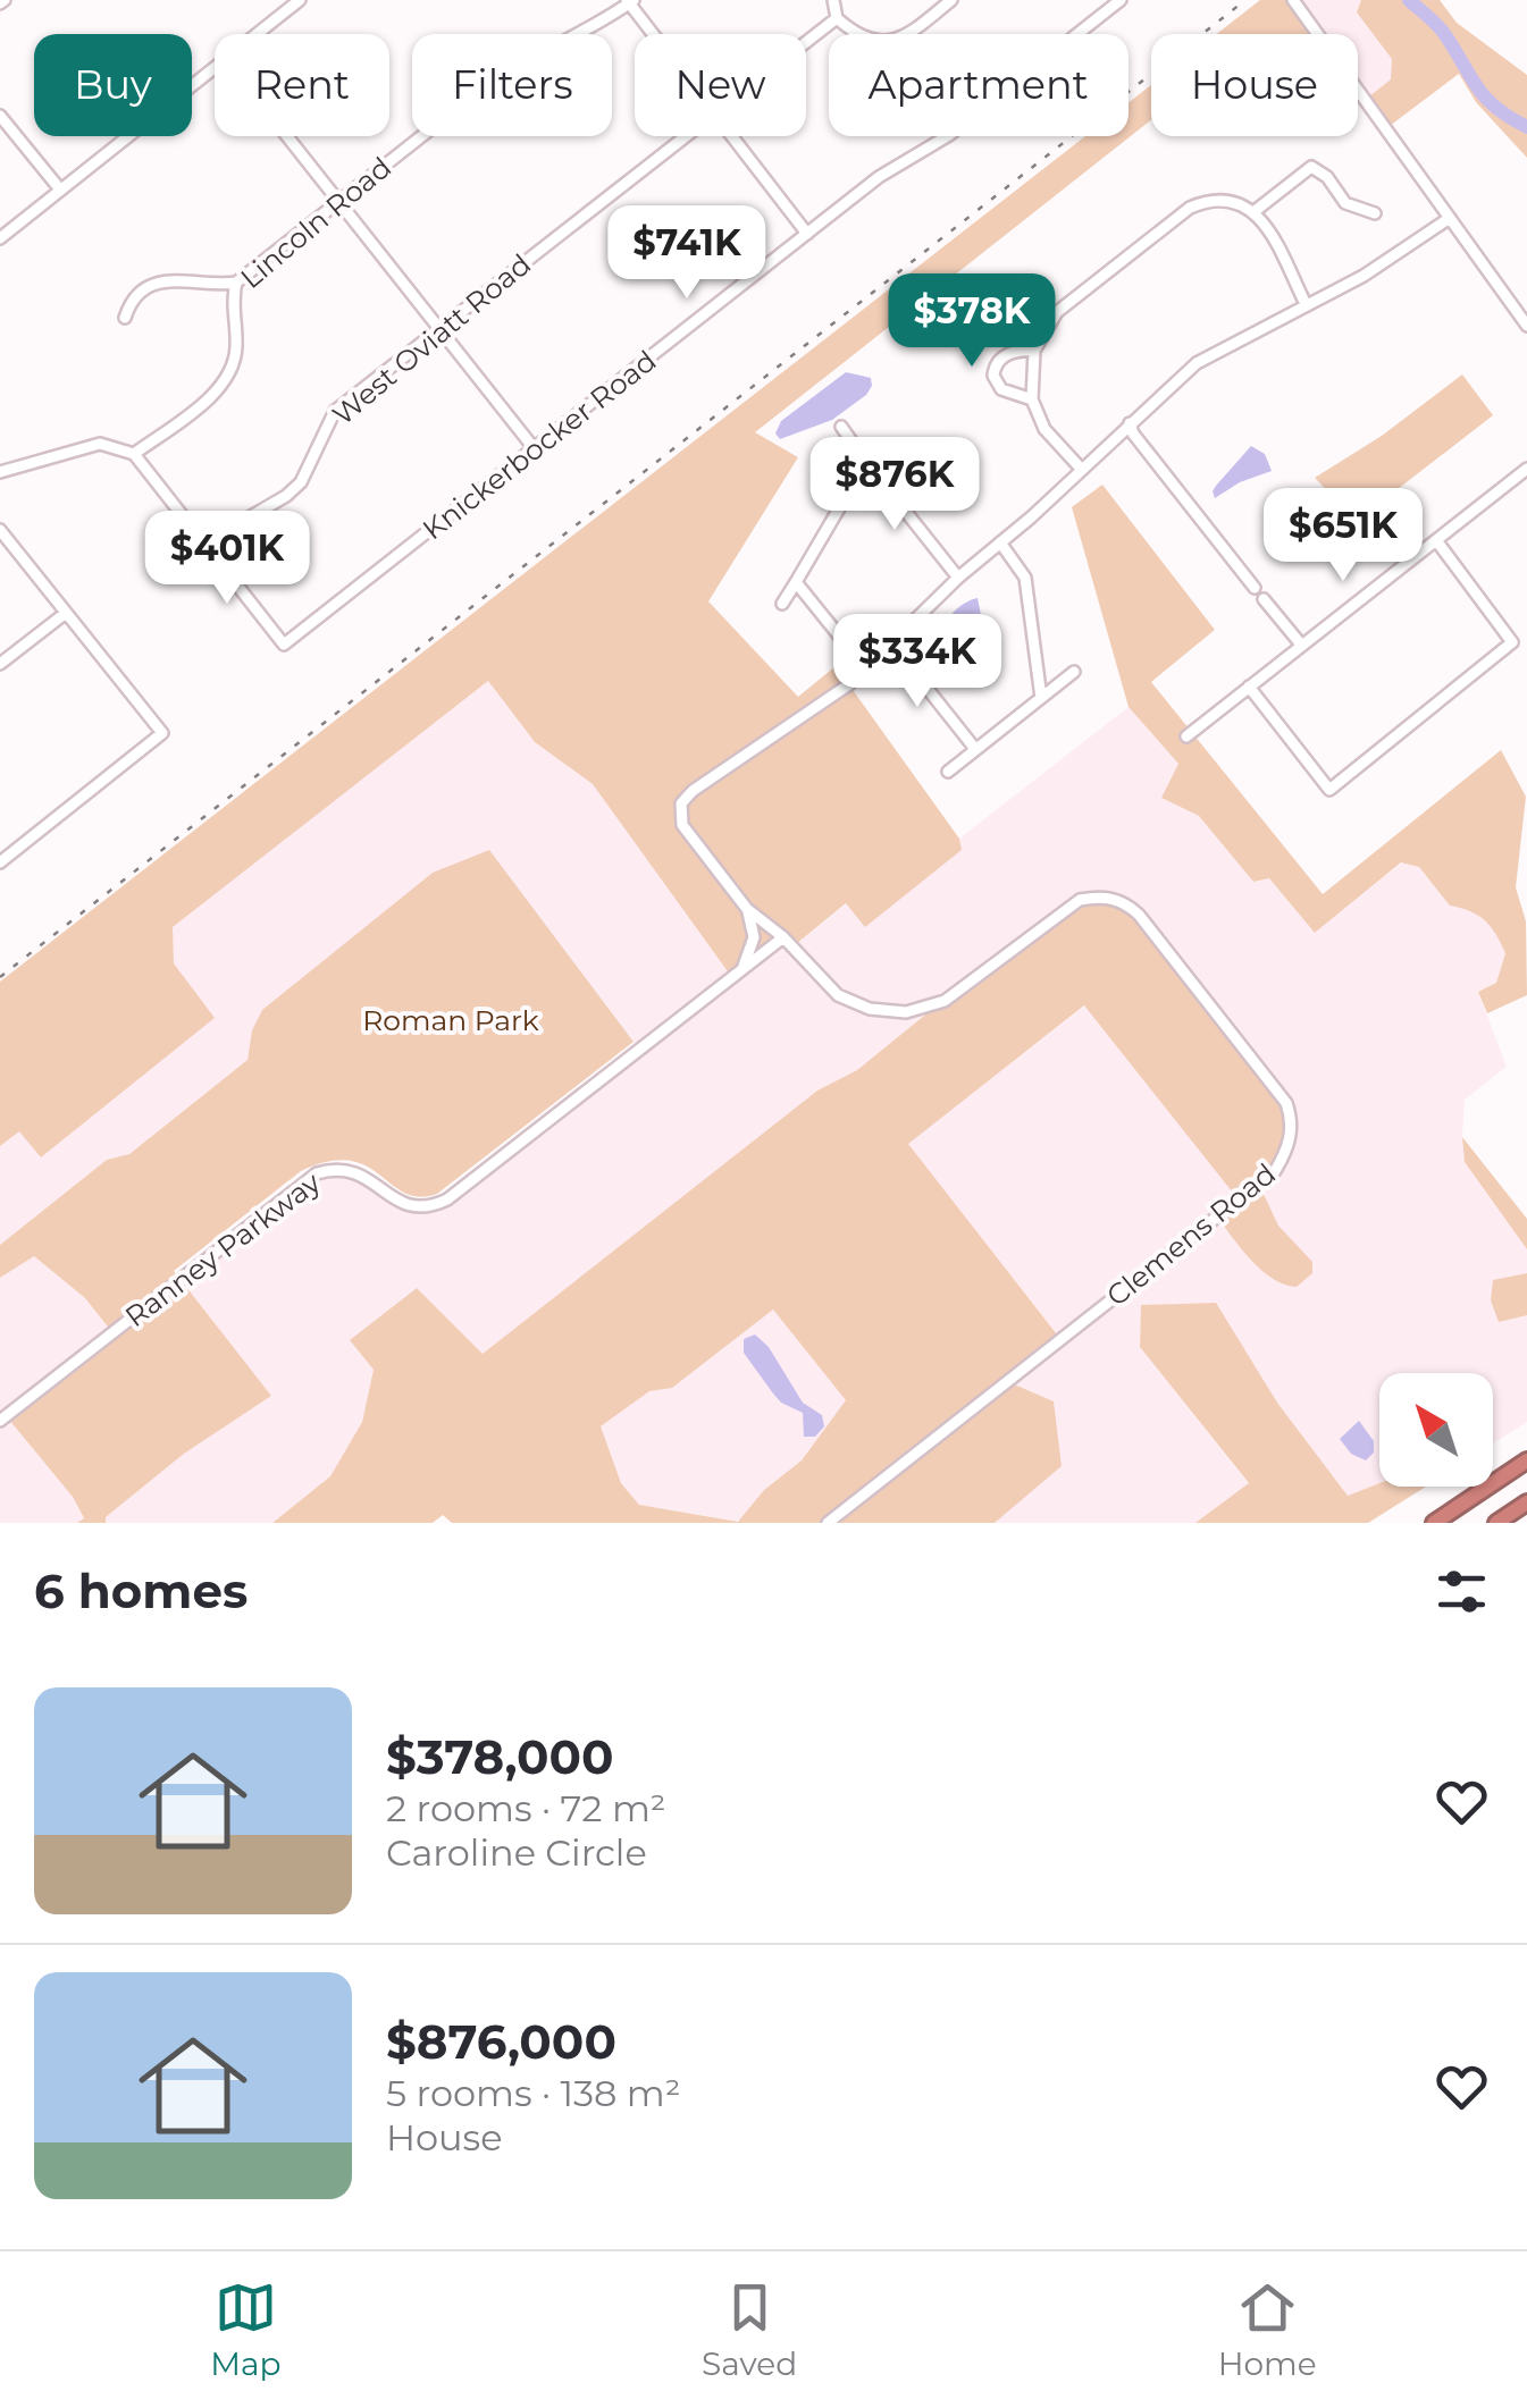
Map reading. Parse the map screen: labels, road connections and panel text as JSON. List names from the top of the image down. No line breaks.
{"streets":{"street":["Lincoln Road","West Oviatt Road","Knickerbocker Road","Clemens Road","Ranney Parkway"]},"crossings":[["West Oviatt Road","Knickerbocker Road"],["Clemens Road","Ranney Parkway"]],"parks":["Roman Park"],"north":"top left","page":{"chip":["Buy","Rent","Filters","New","Apartment","House"],"price":["$741K","$378K","$876K","$651K","$401K","$334K"],"heading":"6 homes","list":[{"name":"$378,000","note":"2 rooms · 72 m² · Caroline Circle"},{"name":"$876,000","note":"5 rooms · 138 m² · House"}],"tabs":["Map","Saved","Home"]}}
